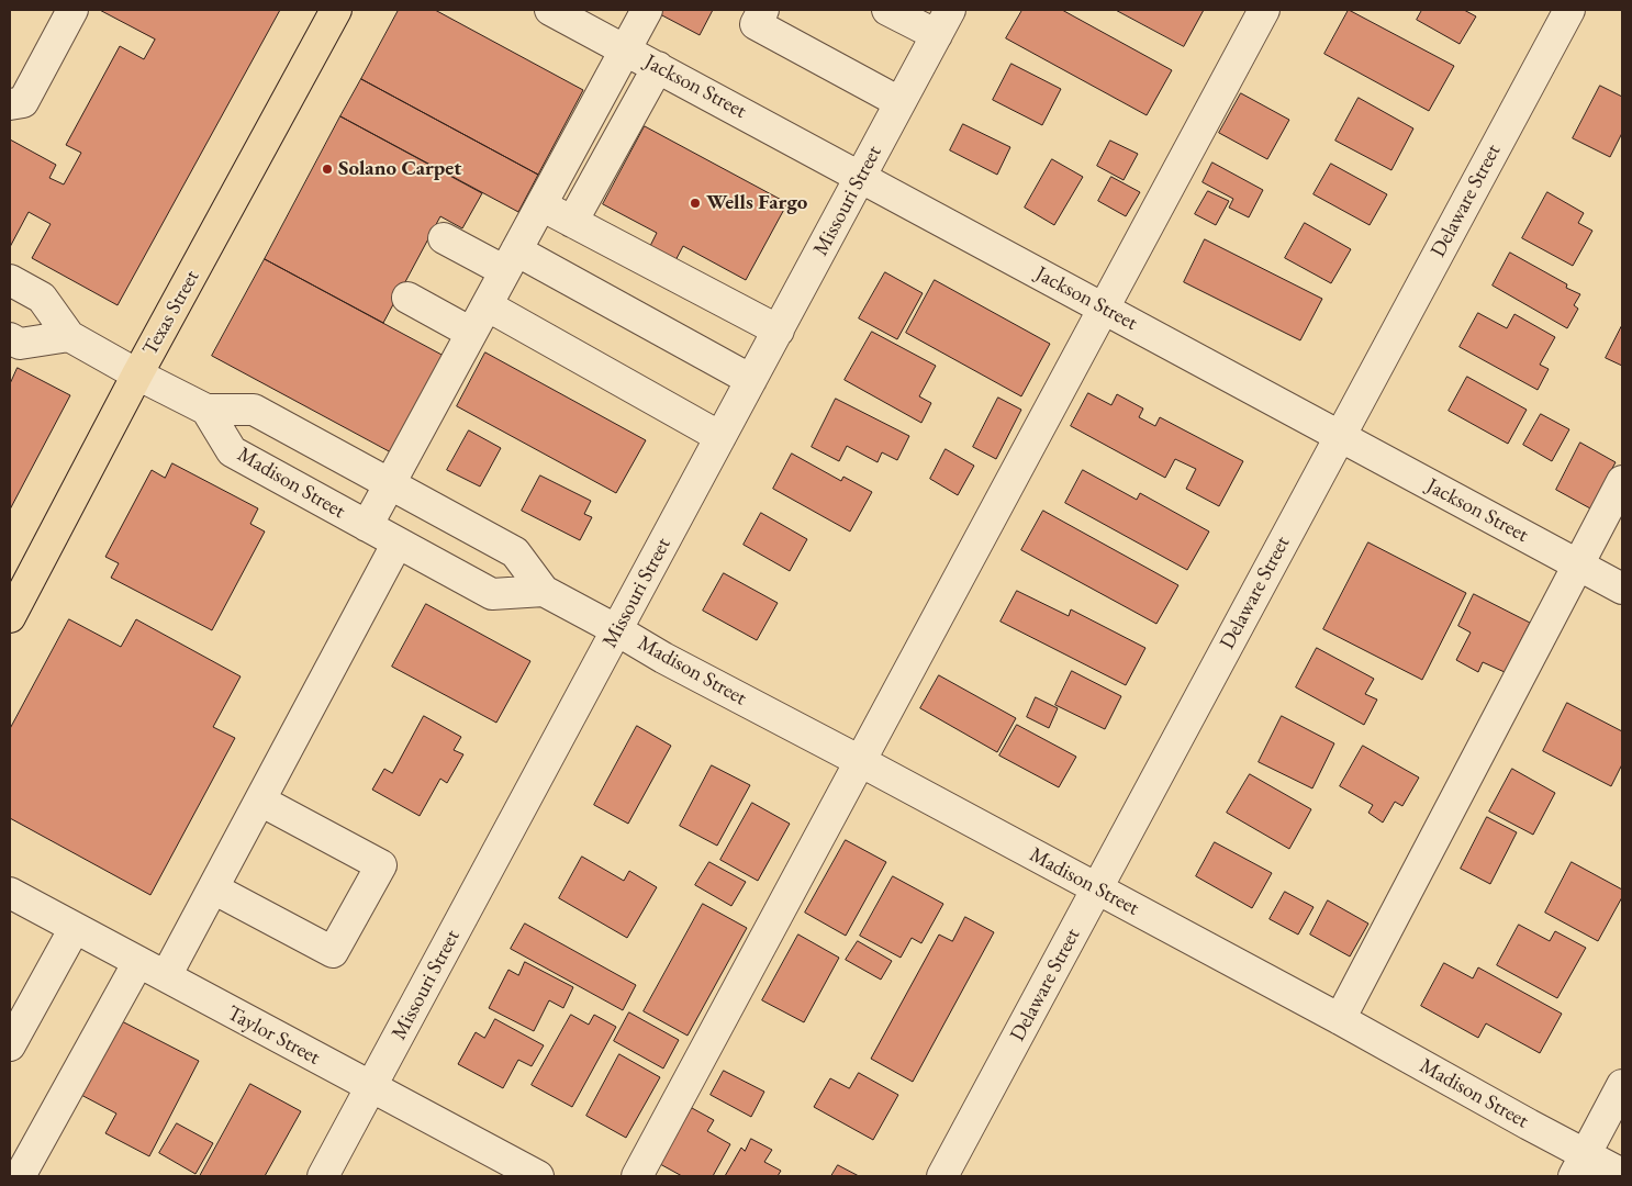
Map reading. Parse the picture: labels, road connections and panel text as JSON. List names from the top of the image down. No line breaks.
{"streets":{"main road":["Texas Street"],"street":["Jackson Street","Missouri Street","Delaware Street","Madison Street","Taylor Street"]},"crossings":[["Jackson Street","Missouri Street"],["Jackson Street","Delaware Street"],["Missouri Street","Madison Street"],["Missouri Street","Taylor Street"],["Delaware Street","Madison Street"],["Texas Street","Madison Street"]],"places":["Solano Carpet","Wells Fargo"]}
